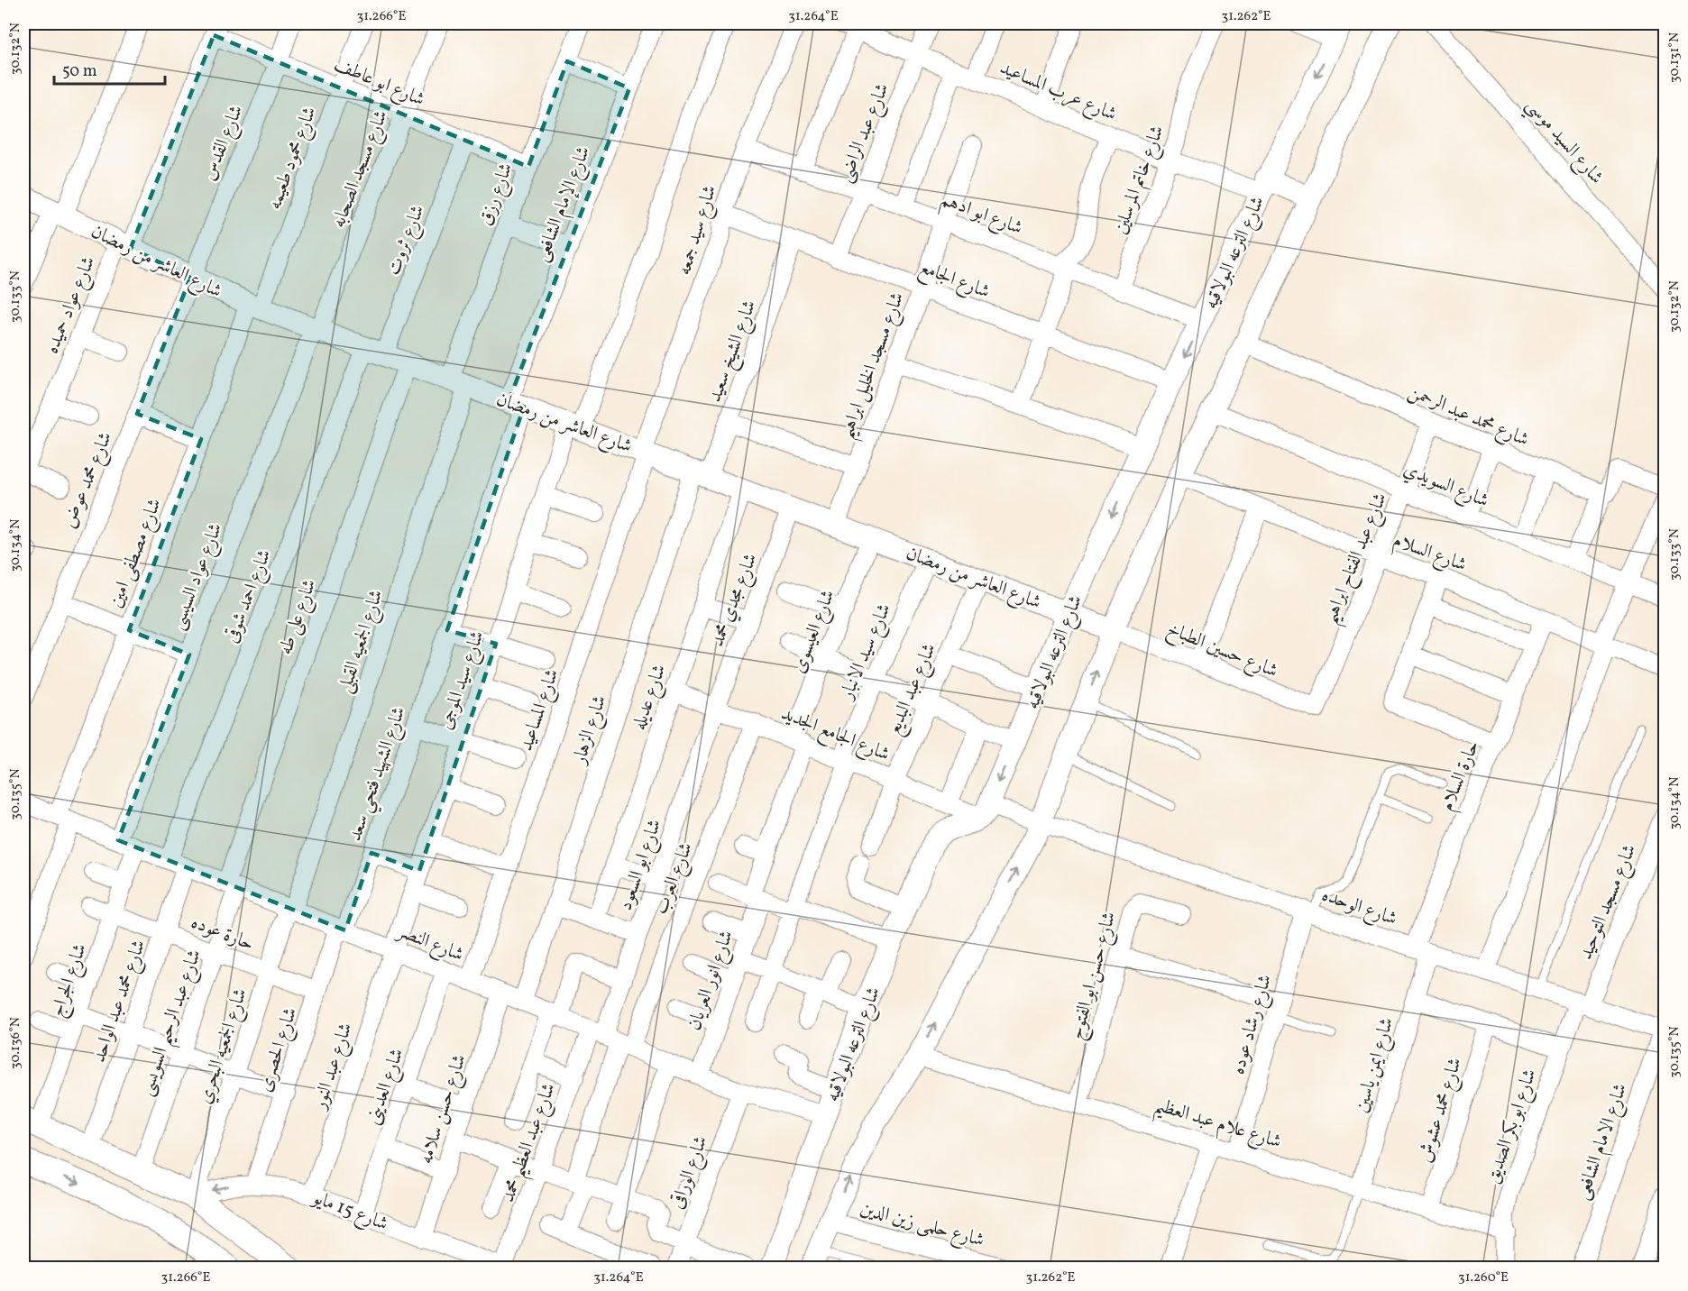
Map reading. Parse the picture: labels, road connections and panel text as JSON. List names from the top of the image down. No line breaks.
{"streets":{"street":["شارع ابو عاطف","شارع عرب المساعيد","شارع عبد الراضى","شارع السيد موسي","شارع القدس","شارع محمود طعيمه","شارع مسجد الصحابه","شارع خاتم المرسلين","شارع رزق","شارع الإمام الشافعى","شارع ابو ادهم","شارع سيد جمعه","شارع ثروت","شارع الترعه البولاقيه","شارع العاشر من رمضان","شارع الجامع","شارع عواد حميده","شارع الشيخ سعيد","شارع مسجد الخليل ابراهيم","شارع محمد عبد الرحمن","شارع محمد عوض","شارع السويدي","شارع السلام","شارع مصطفى امين","شارع عبد الفتاح ابراهيم","شارع عواد السيسى","شارع احمد شوقى","شارع مجدي محمد","شارع على طه","شارع العيسوى","شارع الجمعيه القبلى","شارع حسين الطباخ","شارع سيد الانبار","شارع سيد الموجى","شارع عبد البديع","شارع عديله","شارع المساعيد","شارع الزهار","شارع الجامع الجديد","شارع الشهيد فتحي سعد","حارة السلام","شارع ابو السعود","شارع العرب","شارع مسجد التوحيد","شارع الوحده","حارة عوده","شارع النصر","شارع حسن ابو الفتوح","شارع الجراج","شارع انور العريان","شارع محمد عبد الواحد","شارع عبد الرحيم السويسى","شارع رشاد عوده","شارع الجمعيه البحري","شارع الحصرى","شارع ايمن ياسين","شارع عبد النور","شارع العدينى","شارع حسن سلامه","شارع محمد عشوش","شارع علام عبد العظيم","شارع ابو بكر الصديق","شارع الامام الشافعى","شارع عبد العظيم محمد","شارع الوراقى","شارع 15 مايو","شارع حلمى زين الدين"]},"crossings":[["شارع ابو عاطف","شارع القدس"],["شارع ابو عاطف","شارع محمود طعيمه"],["شارع ابو عاطف","شارع مسجد الصحابه"],["شارع ابو عاطف","شارع رزق"],["شارع ابو عاطف","شارع ثروت"],["شارع ابو عاطف","شارع عواد حميده"],["شارع عرب المساعيد","شارع عبد الراضى"],["شارع عرب المساعيد","شارع خاتم المرسلين"],["شارع عرب المساعيد","شارع الترعه البولاقيه"],["شارع عبد الراضى","شارع ابو ادهم"],["شارع عبد الراضى","شارع الجامع"],["شارع القدس","شارع العاشر من رمضان"],["شارع القدس","شارع محمد عوض"],["شارع محمود طعيمه","شارع العاشر من رمضان"],["شارع محمود طعيمه","شارع مصطفى امين"],["شارع مسجد الصحابه","شارع العاشر من رمضان"],["شارع مسجد الصحابه","شارع عواد السيسى"],["شارع خاتم المرسلين","شارع ابو ادهم"],["شارع رزق","شارع العاشر من رمضان"],["شارع رزق","شارع الجمعيه القبلى"],["شارع الإمام الشافعى","شارع العاشر من رمضان"],["شارع الإمام الشافعى","شارع الشهيد فتحي سعد"],["شارع ابو ادهم","شارع سيد جمعه"],["شارع ابو ادهم","شارع الترعه البولاقيه"],["شارع ابو ادهم","شارع مسجد الخليل ابراهيم"],["شارع سيد جمعه","شارع العاشر من رمضان"],["شارع سيد جمعه","شارع الجامع"],["شارع سيد جمعه","شارع المساعيد"],["شارع ثروت","شارع العاشر من رمضان"],["شارع ثروت","شارع احمد شوقى"],["شارع الترعه البولاقيه","شارع العاشر من رمضان"],["شارع الترعه البولاقيه","شارع الجامع"],["شارع الترعه البولاقيه","شارع الجامع الجديد"],["شارع الترعه البولاقيه","شارع الوحده"],["شارع الترعه البولاقيه","شارع النصر"],["شارع العاشر من رمضان","شارع عواد حميده"],["شارع العاشر من رمضان","شارع الشيخ سعيد"],["شارع العاشر من رمضان","شارع مسجد الخليل ابراهيم"],["شارع العاشر من رمضان","شارع محمد عوض"],["شارع العاشر من رمضان","شارع مصطفى امين"],["شارع العاشر من رمضان","شارع عواد السيسى"],["شارع العاشر من رمضان","شارع احمد شوقى"],["شارع العاشر من رمضان","شارع مجدي محمد"],["شارع العاشر من رمضان","شارع على طه"],["شارع العاشر من رمضان","شارع العيسوى"],["شارع العاشر من رمضان","شارع الجمعيه القبلى"],["شارع العاشر من رمضان","شارع حسين الطباخ"],["شارع العاشر من رمضان","شارع سيد الانبار"],["شارع العاشر من رمضان","شارع سيد الموجى"],["شارع العاشر من رمضان","شارع عبد البديع"],["شارع العاشر من رمضان","شارع عديله"],["شارع العاشر من رمضان","شارع المساعيد"],["شارع العاشر من رمضان","شارع الزهار"],["شارع العاشر من رمضان","شارع الشهيد فتحي سعد"],["شارع الجامع","شارع الشيخ سعيد"],["شارع الجامع","شارع مسجد الخليل ابراهيم"],["شارع الشيخ سعيد","شارع الزهار"],["شارع محمد عبد الرحمن","شارع عبد الفتاح ابراهيم"],["شارع السويدي","شارع عبد الفتاح ابراهيم"],["شارع السلام","شارع عبد الفتاح ابراهيم"],["شارع السلام","حارة السلام"],["شارع مصطفى امين","شارع النصر"],["شارع عبد الفتاح ابراهيم","شارع حسين الطباخ"],["شارع عواد السيسى","شارع النصر"],["شارع احمد شوقى","شارع النصر"],["شارع مجدي محمد","شارع الجامع الجديد"],["شارع مجدي محمد","شارع ابو السعود"],["شارع على طه","شارع النصر"],["شارع على طه","شارع عبد الرحيم السويسى"],["شارع العيسوى","شارع الجامع الجديد"],["شارع العيسوى","شارع انور العريان"],["شارع الجمعيه القبلى","شارع النصر"],["شارع الجمعيه القبلى","شارع الجمعيه البحري"],["شارع سيد الانبار","شارع الجامع الجديد"],["شارع سيد الموجى","شارع النصر"],["شارع سيد الموجى","شارع عبد النور"],["شارع عبد البديع","شارع الجامع الجديد"],["شارع عديله","شارع الجامع الجديد"],["شارع المساعيد","شارع النصر"],["شارع الزهار","شارع النصر"],["شارع الجامع الجديد","شارع ابو السعود"],["شارع الجامع الجديد","شارع العرب"],["شارع الجامع الجديد","شارع الوحده"],["شارع الشهيد فتحي سعد","شارع النصر"],["شارع الشهيد فتحي سعد","شارع الحصرى"],["حارة السلام","شارع الوحده"],["حارة السلام","شارع ايمن ياسين"],["شارع ابو السعود","شارع العرب"],["شارع ابو السعود","شارع النصر"],["شارع ابو السعود","شارع عبد العظيم محمد"],["شارع العرب","شارع النصر"],["شارع العرب","شارع عبد العظيم محمد"],["شارع مسجد التوحيد","شارع الوحده"],["شارع مسجد التوحيد","شارع ابو بكر الصديق"],["شارع الوحده","شارع رشاد عوده"],["شارع الوحده","شارع ايمن ياسين"],["شارع الوحده","شارع ابو بكر الصديق"],["شارع الوحده","شارع الامام الشافعى"],["حارة عوده","شارع الجراج"],["حارة عوده","شارع محمد عبد الواحد"],["حارة عوده","شارع عبد الرحيم السويسى"],["حارة عوده","شارع الجمعيه البحري"],["حارة عوده","شارع الحصرى"],["شارع النصر","شارع الجراج"],["شارع النصر","شارع انور العريان"],["شارع النصر","شارع محمد عبد الواحد"],["شارع النصر","شارع عبد الرحيم السويسى"],["شارع النصر","شارع الجمعيه البحري"],["شارع النصر","شارع الحصرى"],["شارع النصر","شارع عبد النور"],["شارع النصر","شارع العدينى"],["شارع النصر","شارع حسن سلامه"],["شارع النصر","شارع عبد العظيم محمد"],["شارع النصر","شارع الوراقى"],["شارع حسن ابو الفتوح","شارع علام عبد العظيم"],["شارع رشاد عوده","شارع علام عبد العظيم"],["شارع الجمعيه البحري","شارع 15 مايو"],["شارع الحصرى","شارع 15 مايو"],["شارع ايمن ياسين","شارع علام عبد العظيم"],["شارع عبد النور","شارع 15 مايو"],["شارع العدينى","شارع 15 مايو"],["شارع حسن سلامه","شارع 15 مايو"],["شارع محمد عشوش","شارع علام عبد العظيم"],["شارع علام عبد العظيم","شارع ابو بكر الصديق"],["شارع عبد العظيم محمد","شارع 15 مايو"]],"scale_bar":"50 m","coordinates":["31.266°E","31.264°E","31.262°E","30.132°N","30.131°N","30.133°N","30.134°N","30.135°N","30.136°N","31.260°E"]}
